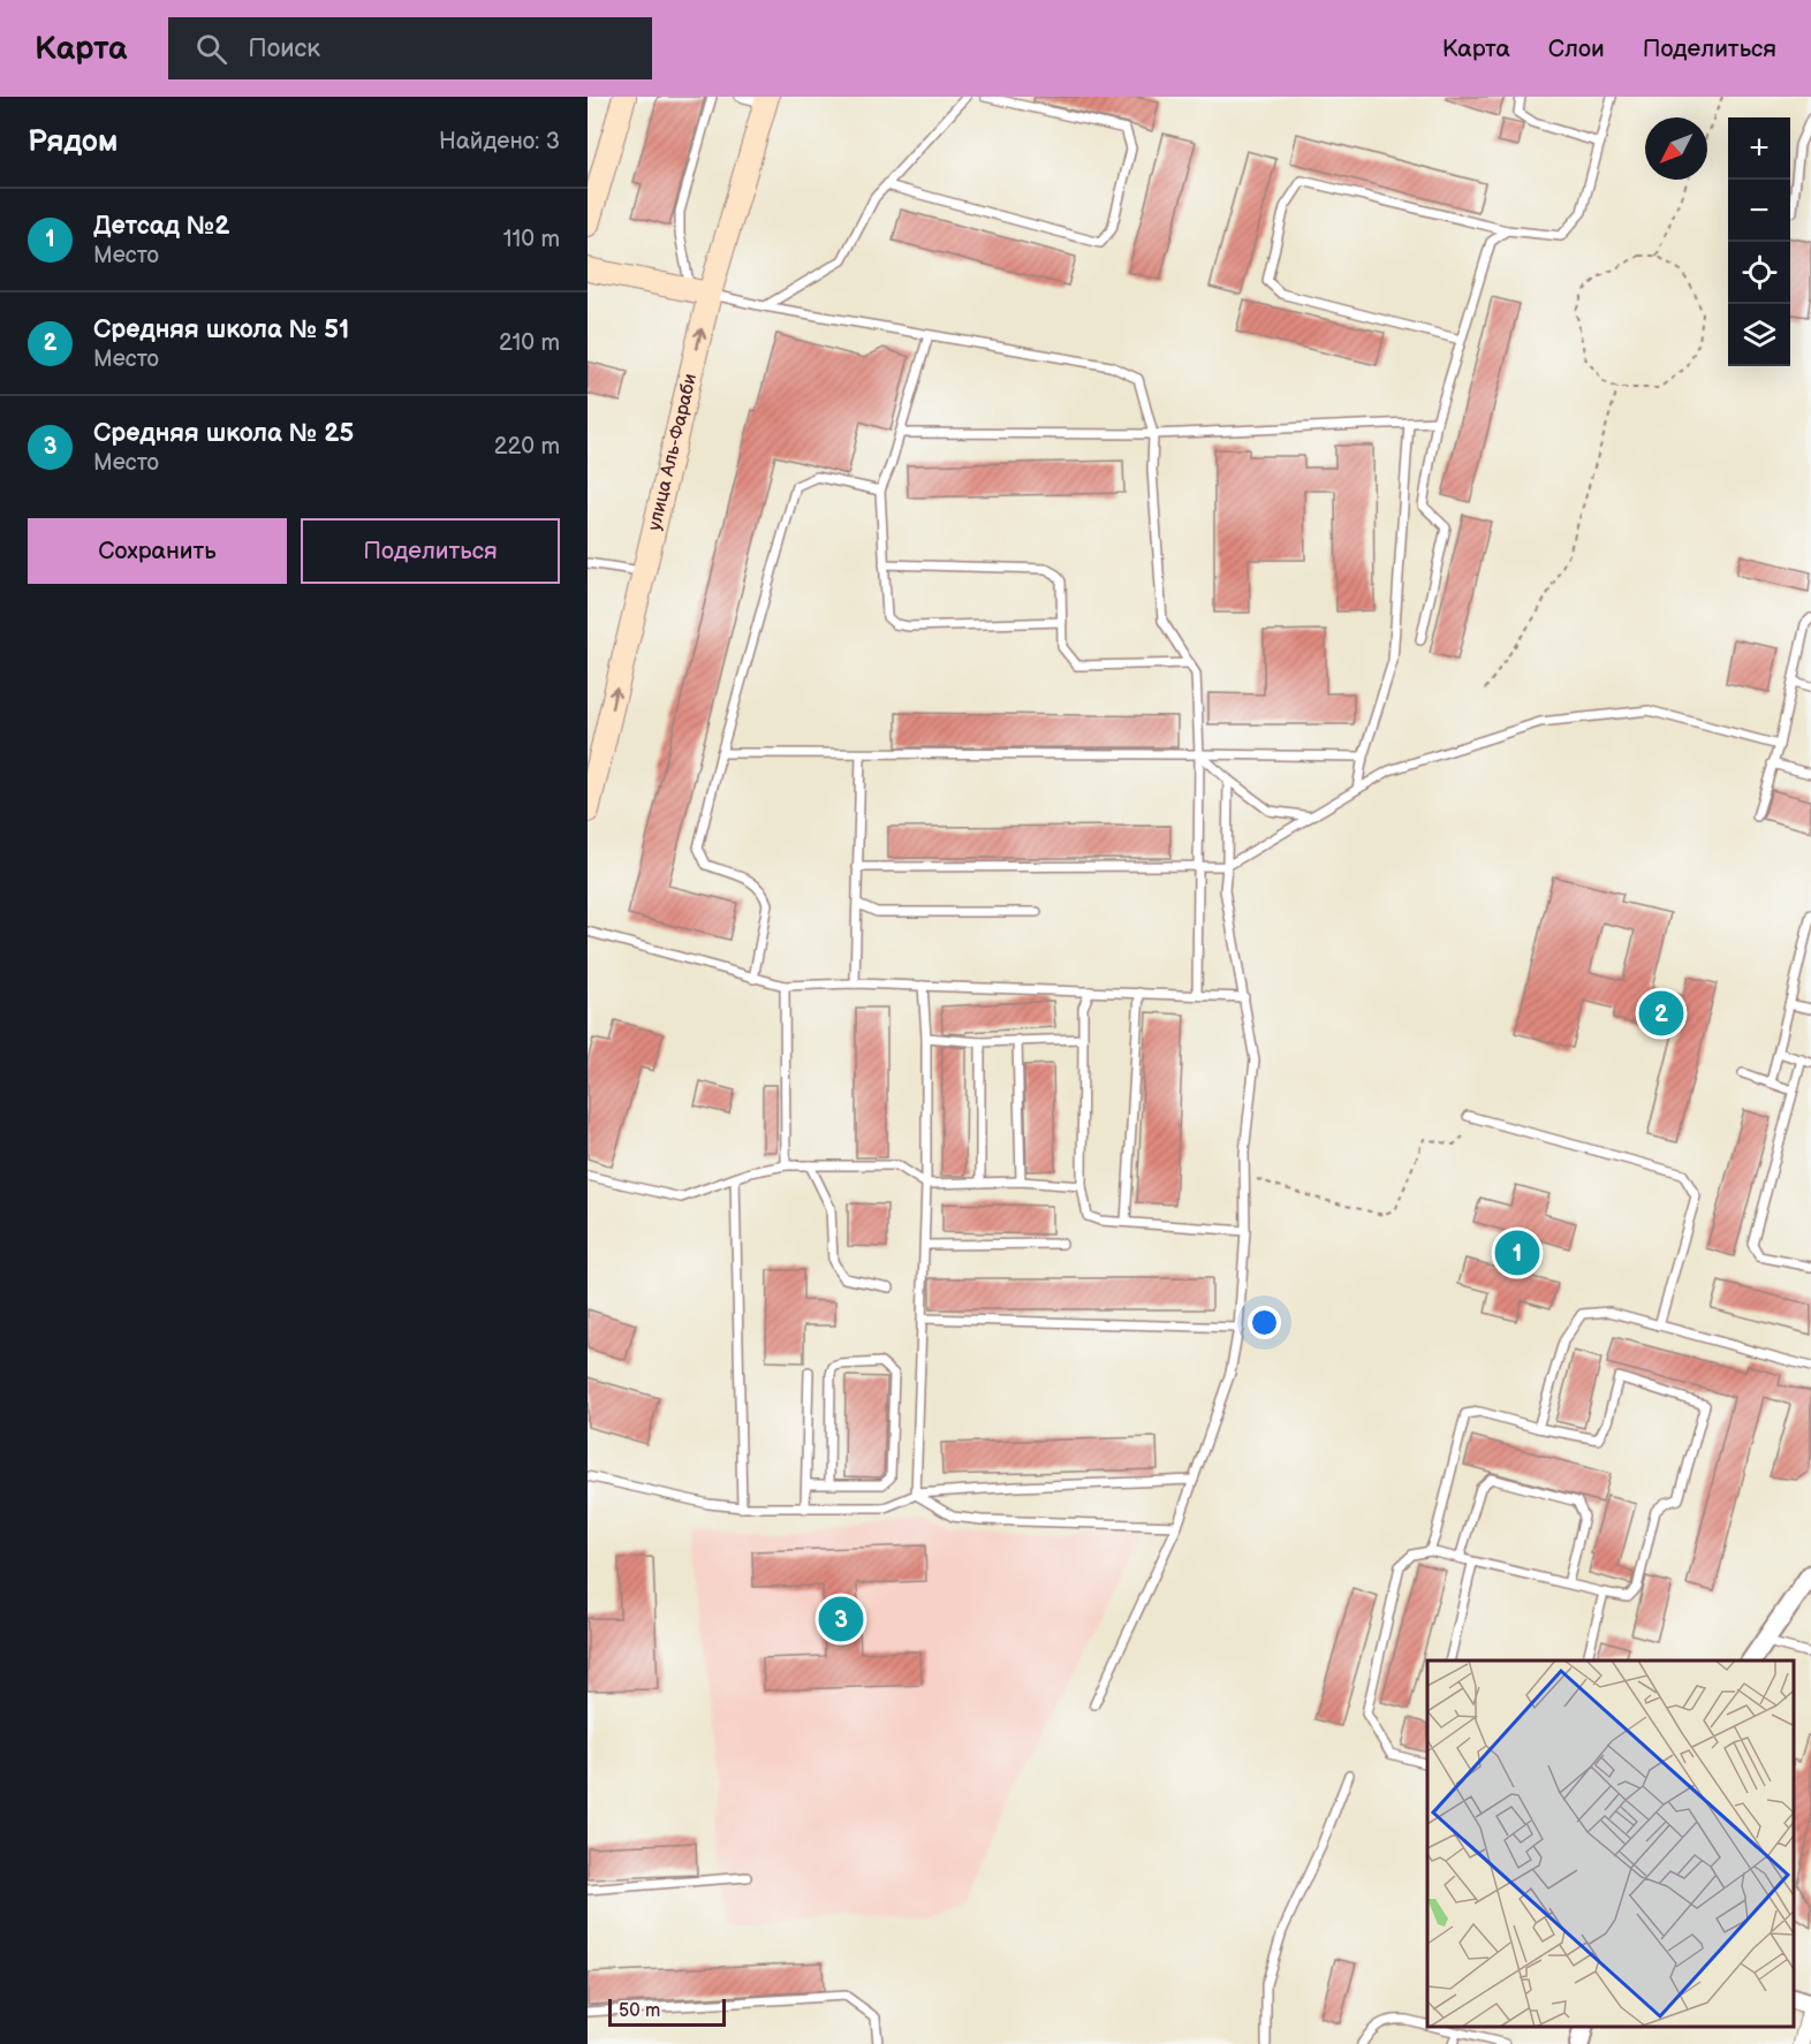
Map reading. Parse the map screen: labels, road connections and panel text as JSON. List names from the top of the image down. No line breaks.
{"streets":{"main road":["улица Аль-Фараби"]},"one_way":["улица Аль-Фараби"],"scale_bar":"50 m","north":"bottom left","page":{"header":"Карта","search":"Поиск","nav":["Карта","Слои","Поделиться"],"heading":["Рядом","Найдено: 3"],"map_buttons":["+","−"],"list":[{"mark":"1","name":"Детсад №2","note":"Место","value":"110 m"},{"mark":"2","name":"Средняя школа № 51","note":"Место","value":"210 m"},{"mark":"3","name":"Средняя школа № 25","note":"Место","value":"220 m"}],"buttons":["Сохранить","Поделиться"],"pins":["2","1","3"],"scale":"50 m"}}
